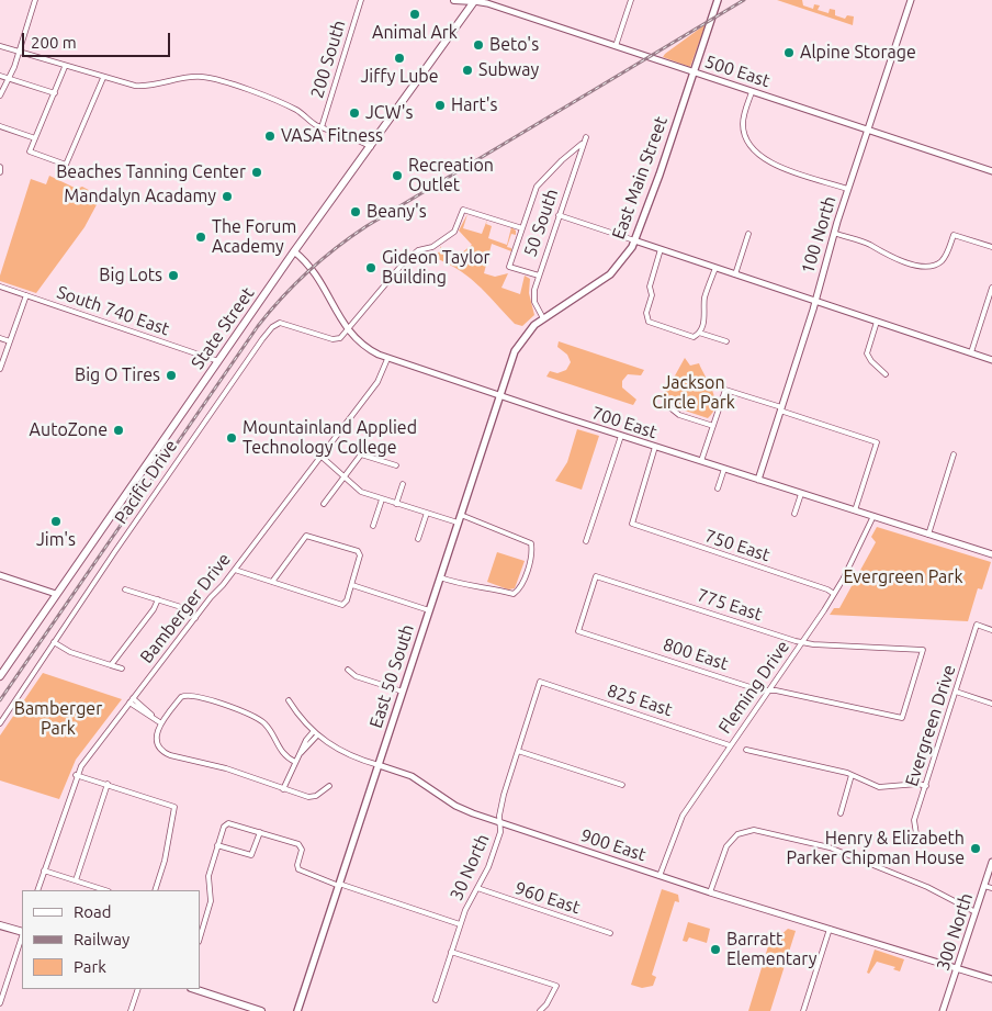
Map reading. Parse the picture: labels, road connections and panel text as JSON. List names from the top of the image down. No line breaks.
{"streets":{"main road":["500 East","East Main Street","State Street","East 50 South"],"street":["200 South","50 South","100 North","South 740 East","700 East","Pacific Drive","750 East","775 East","Bamberger Drive","800 East","Fleming Drive","825 East","Evergreen Drive","900 East","30 North","960 East","300 North"]},"crossings":[["500 East","East Main Street"],["500 East","100 North"],["500 East","State Street"],["East Main Street","50 South"],["East Main Street","East 50 South"],["100 North","700 East"],["South 740 East","State Street"],["State Street","700 East"],["700 East","Pacific Drive"],["700 East","750 East"],["700 East","Bamberger Drive"],["700 East","East 50 South"],["700 East","Fleming Drive"],["750 East","Fleming Drive"],["775 East","800 East"],["775 East","Fleming Drive"],["800 East","Fleming Drive"],["East 50 South","900 East"],["Fleming Drive","825 East"],["Fleming Drive","900 East"],["825 East","30 North"],["900 East","30 North"],["900 East","300 North"],["30 North","960 East"]],"parks":["Jackson Circle Park","Evergreen Park","Bamberger Park"],"places":["Animal Ark","Beto's","Alpine Storage","Jiffy Lube","Subway","Hart's","JCW's","VASA Fitness","Beaches Tanning Center","Recreation Outlet","Mandalyn Acadamy","Beany's","The Forum Academy","Gideon Taylor Building","Big Lots","Big O Tires","AutoZone","Mountainland Applied Technology College","Jim's","Henry & Elizabeth Parker Chipman House","Barratt Elementary"],"legend":["Road","Railway","Park"],"scale_bar":"200 m"}
